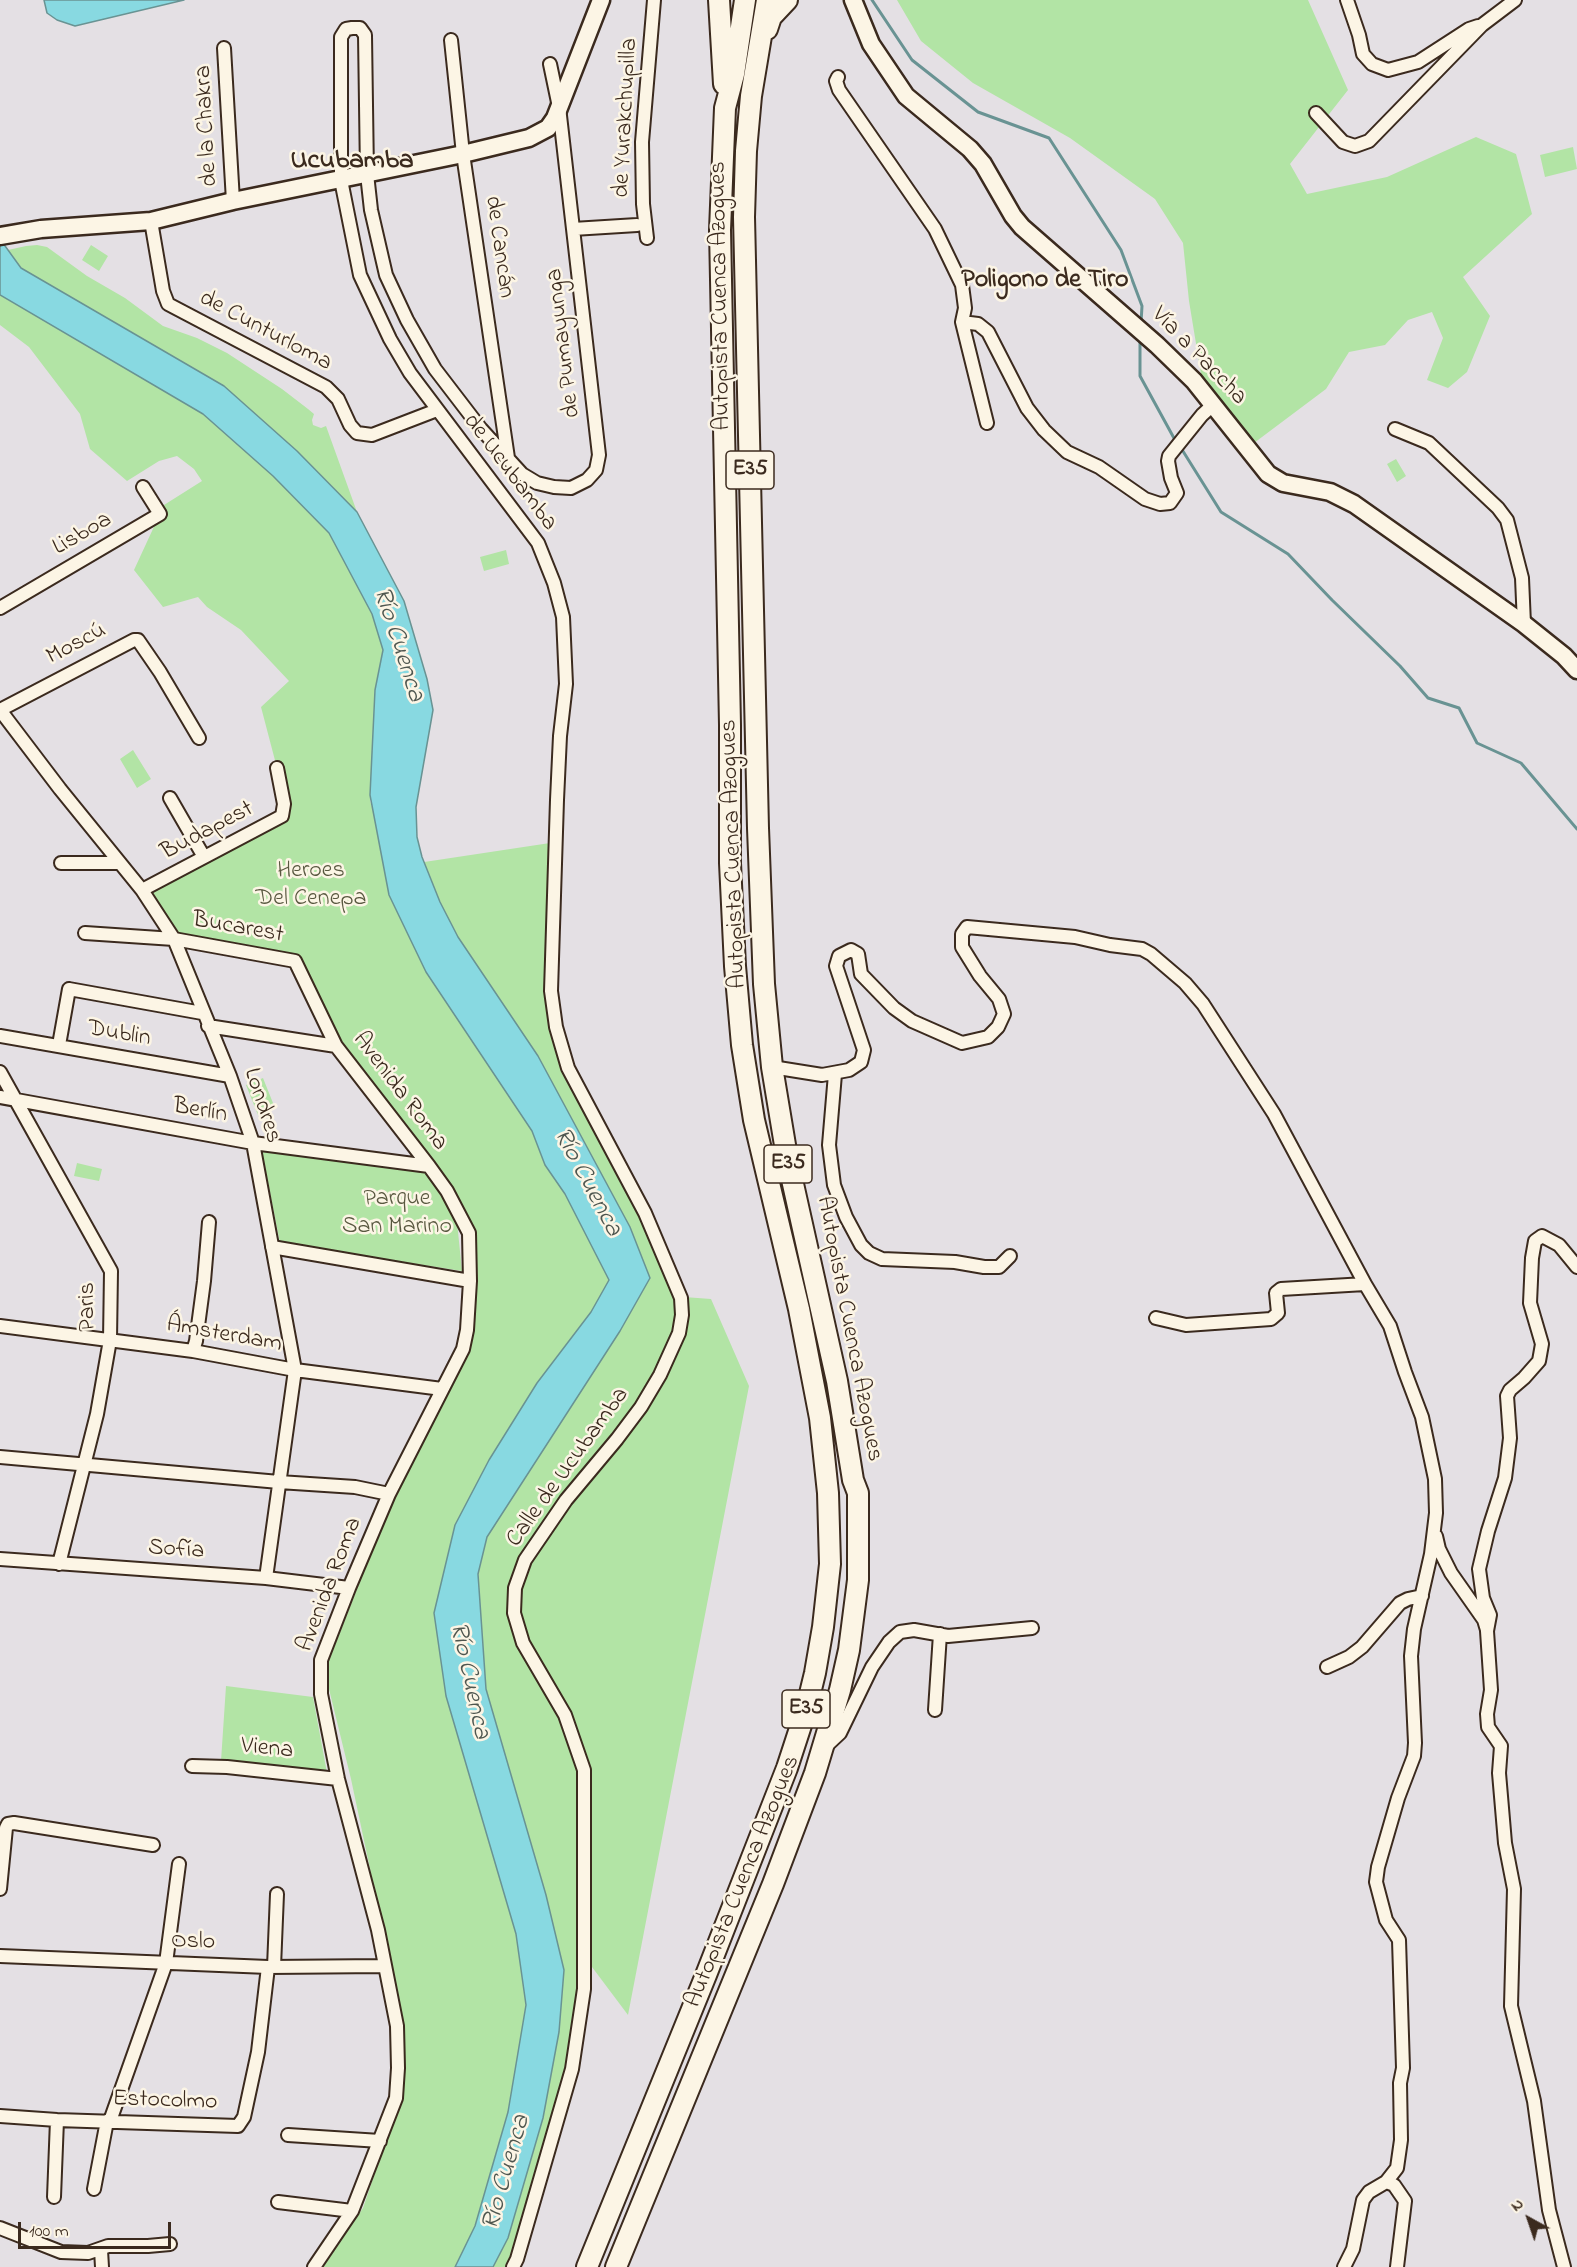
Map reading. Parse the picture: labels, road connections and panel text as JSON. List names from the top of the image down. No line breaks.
{"streets":{"highway":["Autopista Cuenca Azogues","E35"],"main road":["Vía a Paccha"],"street":["de Yurakchupilla","de la Chakra","de Cancán","de Cunturloma","de Pumayunga","de Ucubamba","Lisboa","Moscú","Budapest","Bucarest","Dublin","Avenida Roma","Londres","Berlín","Paris","Ámsterdam","Calle de Ucubamba","Sofía","Viena","Oslo","Estocolmo"]},"crossings":[["de Cancán","de Pumayunga"],["de Cunturloma","de Ucubamba"],["de Ucubamba","Calle de Ucubamba"],["Moscú","Londres"],["Budapest","Londres"],["Bucarest","Avenida Roma"],["Bucarest","Londres"],["Dublin","Londres"],["Avenida Roma","Berlín"],["Avenida Roma","Ámsterdam"],["Avenida Roma","Sofía"],["Avenida Roma","Viena"],["Avenida Roma","Oslo"],["Londres","Berlín"],["Londres","Ámsterdam"],["Londres","Sofía"],["Berlín","Paris"],["Paris","Ámsterdam"],["Paris","Sofía"],["Oslo","Estocolmo"]],"districts":["Ucubamba","Poligono de Tiro"],"water":["Río Cuenca"],"parks":["Heroes Del Cenepa","Parque San Marino"],"scale_bar":"100 m","north":"top left"}
